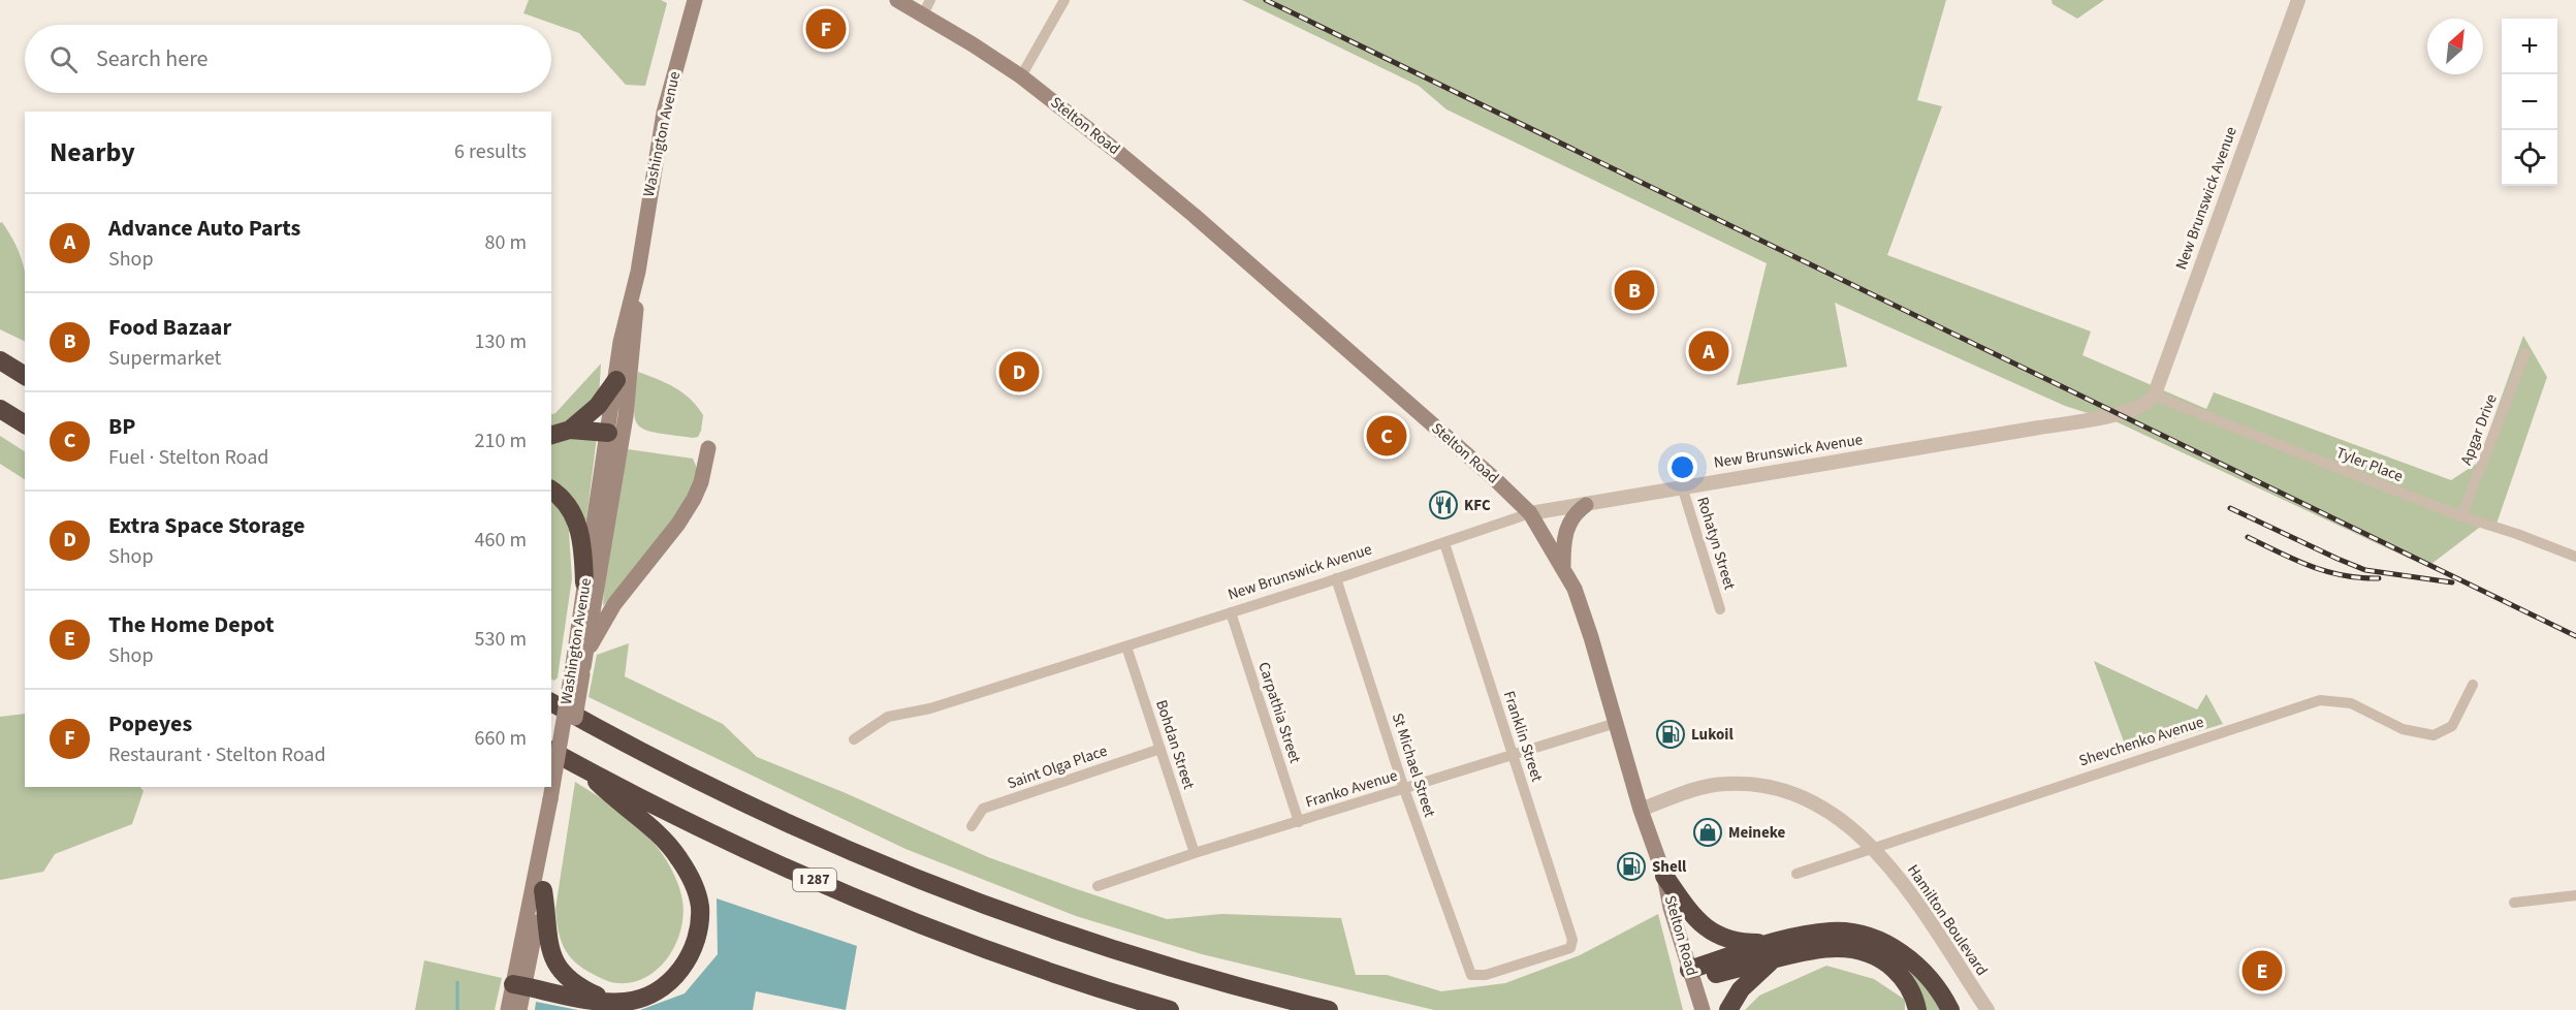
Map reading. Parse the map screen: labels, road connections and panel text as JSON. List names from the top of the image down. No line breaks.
{"streets":{"highway":["I 287"],"main road":["Stelton Road","Washington Avenue"],"street":["New Brunswick Avenue","Apgar Drive","Tyler Place","Rohatyn Street","Carpathia Street","Franklin Street","Shevchenko Avenue","Bohdan Street","St Michael Street","Saint Olga Place","Franko Avenue","Hamilton Boulevard"]},"crossings":[["Stelton Road","New Brunswick Avenue"],["Stelton Road","Franko Avenue"],["Stelton Road","Hamilton Boulevard"],["New Brunswick Avenue","Tyler Place"],["New Brunswick Avenue","Rohatyn Street"],["New Brunswick Avenue","Carpathia Street"],["New Brunswick Avenue","Franklin Street"],["New Brunswick Avenue","Bohdan Street"],["New Brunswick Avenue","St Michael Street"],["Apgar Drive","Tyler Place"],["Carpathia Street","Franko Avenue"],["Franklin Street","St Michael Street"],["Franklin Street","Franko Avenue"],["Shevchenko Avenue","Hamilton Boulevard"],["Bohdan Street","Saint Olga Place"],["Bohdan Street","Franko Avenue"],["St Michael Street","Franko Avenue"]],"places":{"restaurant":["KFC"],"fuel station":["Lukoil","Shell"],"shop":["Meineke"]},"north":"top right","page":{"pins":["F","B","A","D","C","E"],"map_buttons":["+","−"],"search":"Search here","heading":["Nearby","6 results"],"list":[{"mark":"A","name":"Advance Auto Parts","note":"Shop","value":"80 m"},{"mark":"B","name":"Food Bazaar","note":"Supermarket","value":"130 m"},{"mark":"C","name":"BP","note":"Fuel · Stelton Road","value":"210 m"},{"mark":"D","name":"Extra Space Storage","note":"Shop","value":"460 m"},{"mark":"E","name":"The Home Depot","note":"Shop","value":"530 m"},{"mark":"F","name":"Popeyes","note":"Restaurant · Stelton Road","value":"660 m"}]}}
